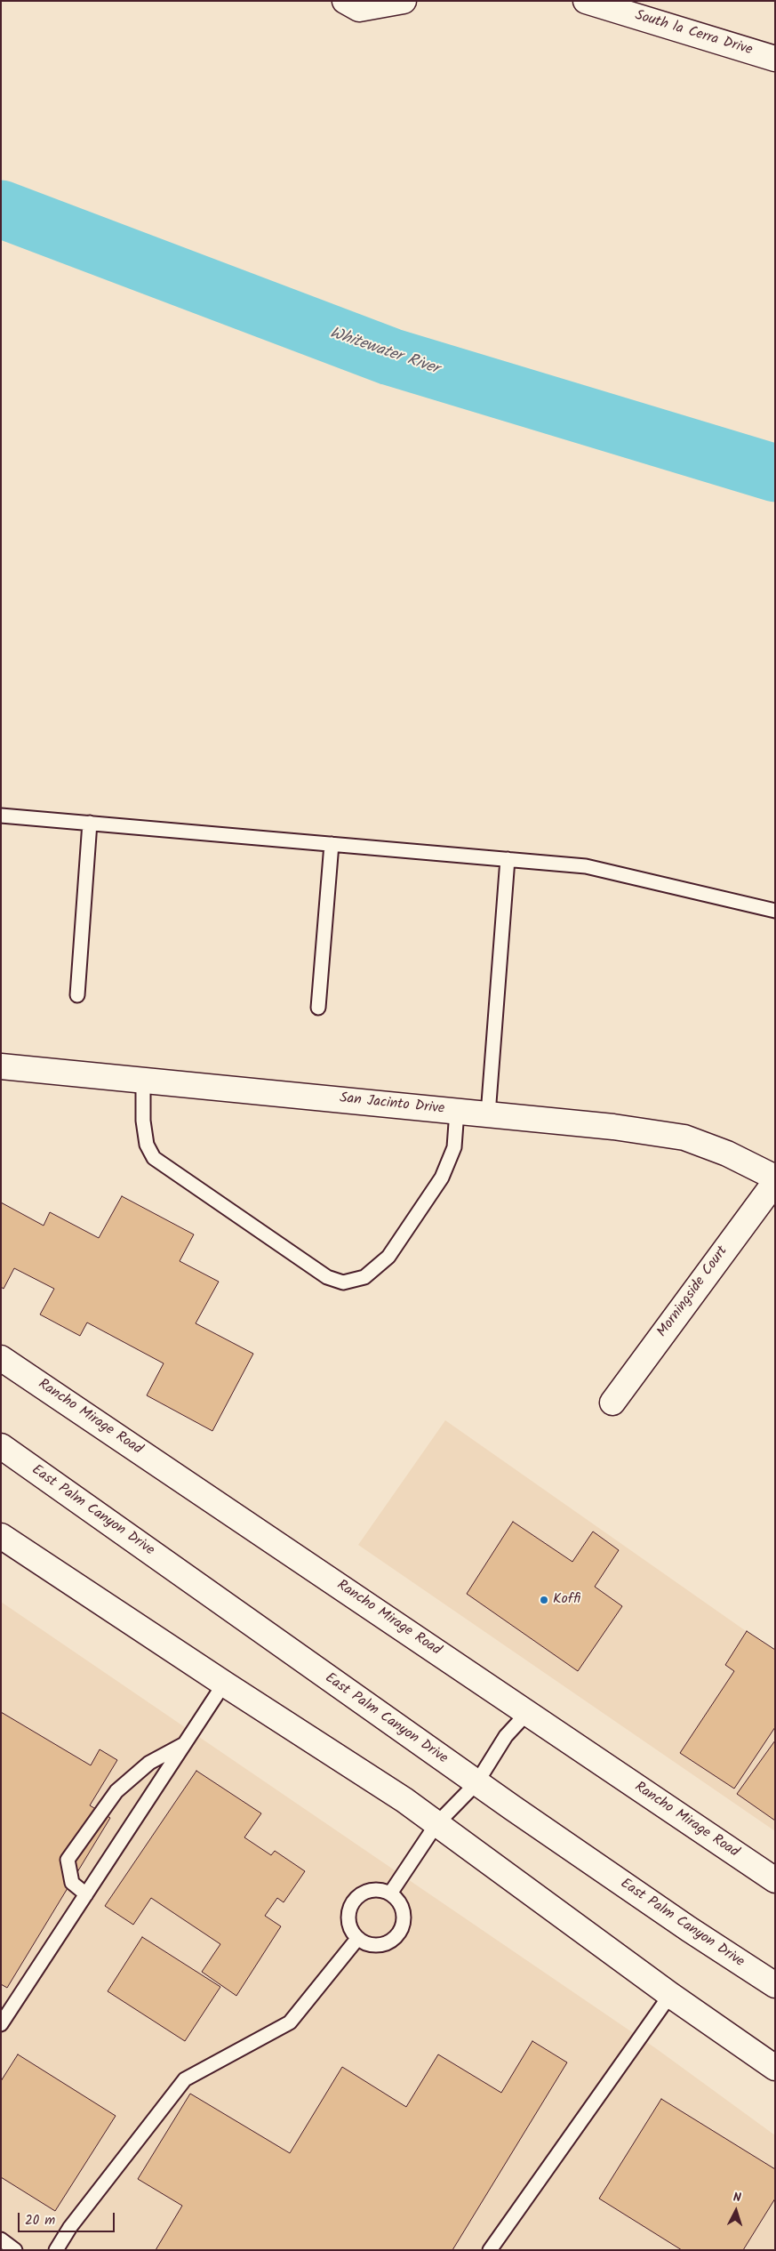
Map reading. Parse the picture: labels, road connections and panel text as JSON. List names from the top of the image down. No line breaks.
{"streets":{"street":["South la Cerra Drive","San Jacinto Drive","Morningside Court","Rancho Mirage Road","East Palm Canyon Drive"]},"water":["Whitewater River"],"places":["Koffi"],"scale_bar":"20 m","north":"top"}
